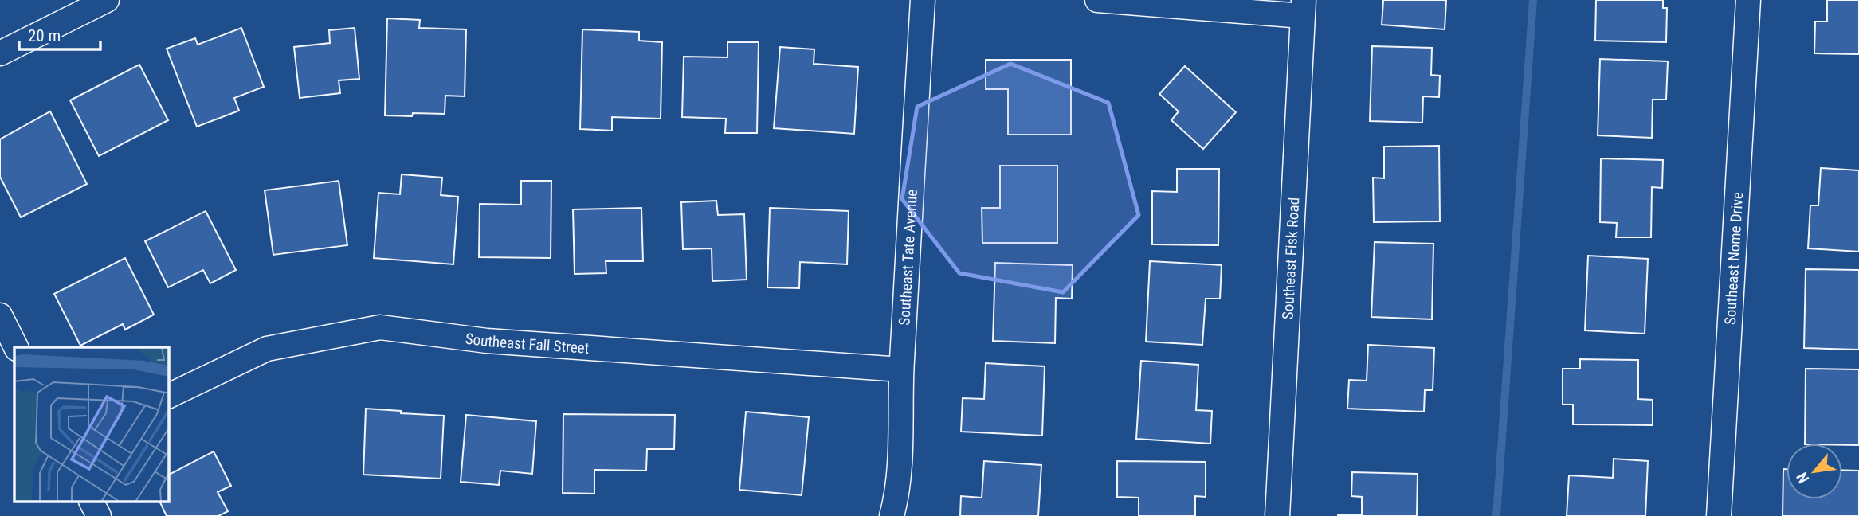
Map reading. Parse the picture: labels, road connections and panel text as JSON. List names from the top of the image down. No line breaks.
{"streets":{"street":["Southeast Tate Avenue","Southeast Fisk Road","Southeast Nome Drive","Southeast Fall Street"]},"crossings":[["Southeast Tate Avenue","Southeast Fall Street"]],"scale_bar":"20 m","north":"bottom left"}
